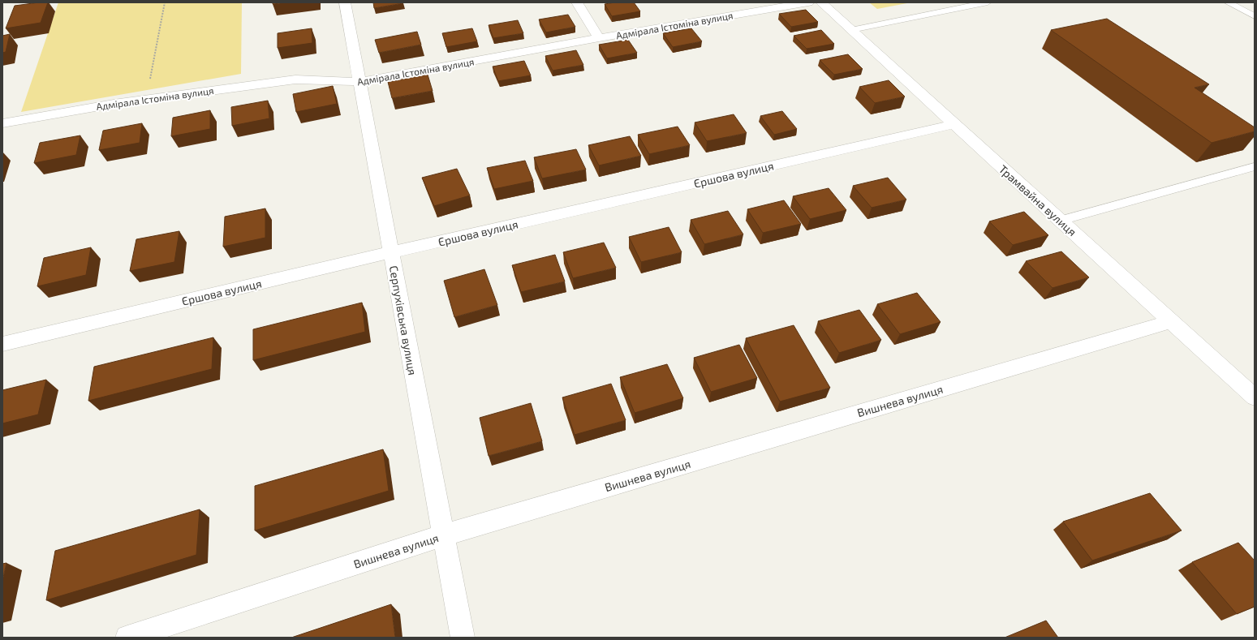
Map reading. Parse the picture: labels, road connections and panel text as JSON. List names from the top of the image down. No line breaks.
{"streets":{"street":["Адмірала Істоміна вулиця","Єршова вулиця","Трамвайна вулиця","Серпухівська вулиця","Вишнева вулиця"]},"crossings":[["Адмірала Істоміна вулиця","Серпухівська вулиця"],["Єршова вулиця","Трамвайна вулиця"],["Єршова вулиця","Серпухівська вулиця"],["Трамвайна вулиця","Вишнева вулиця"],["Серпухівська вулиця","Вишнева вулиця"]]}
